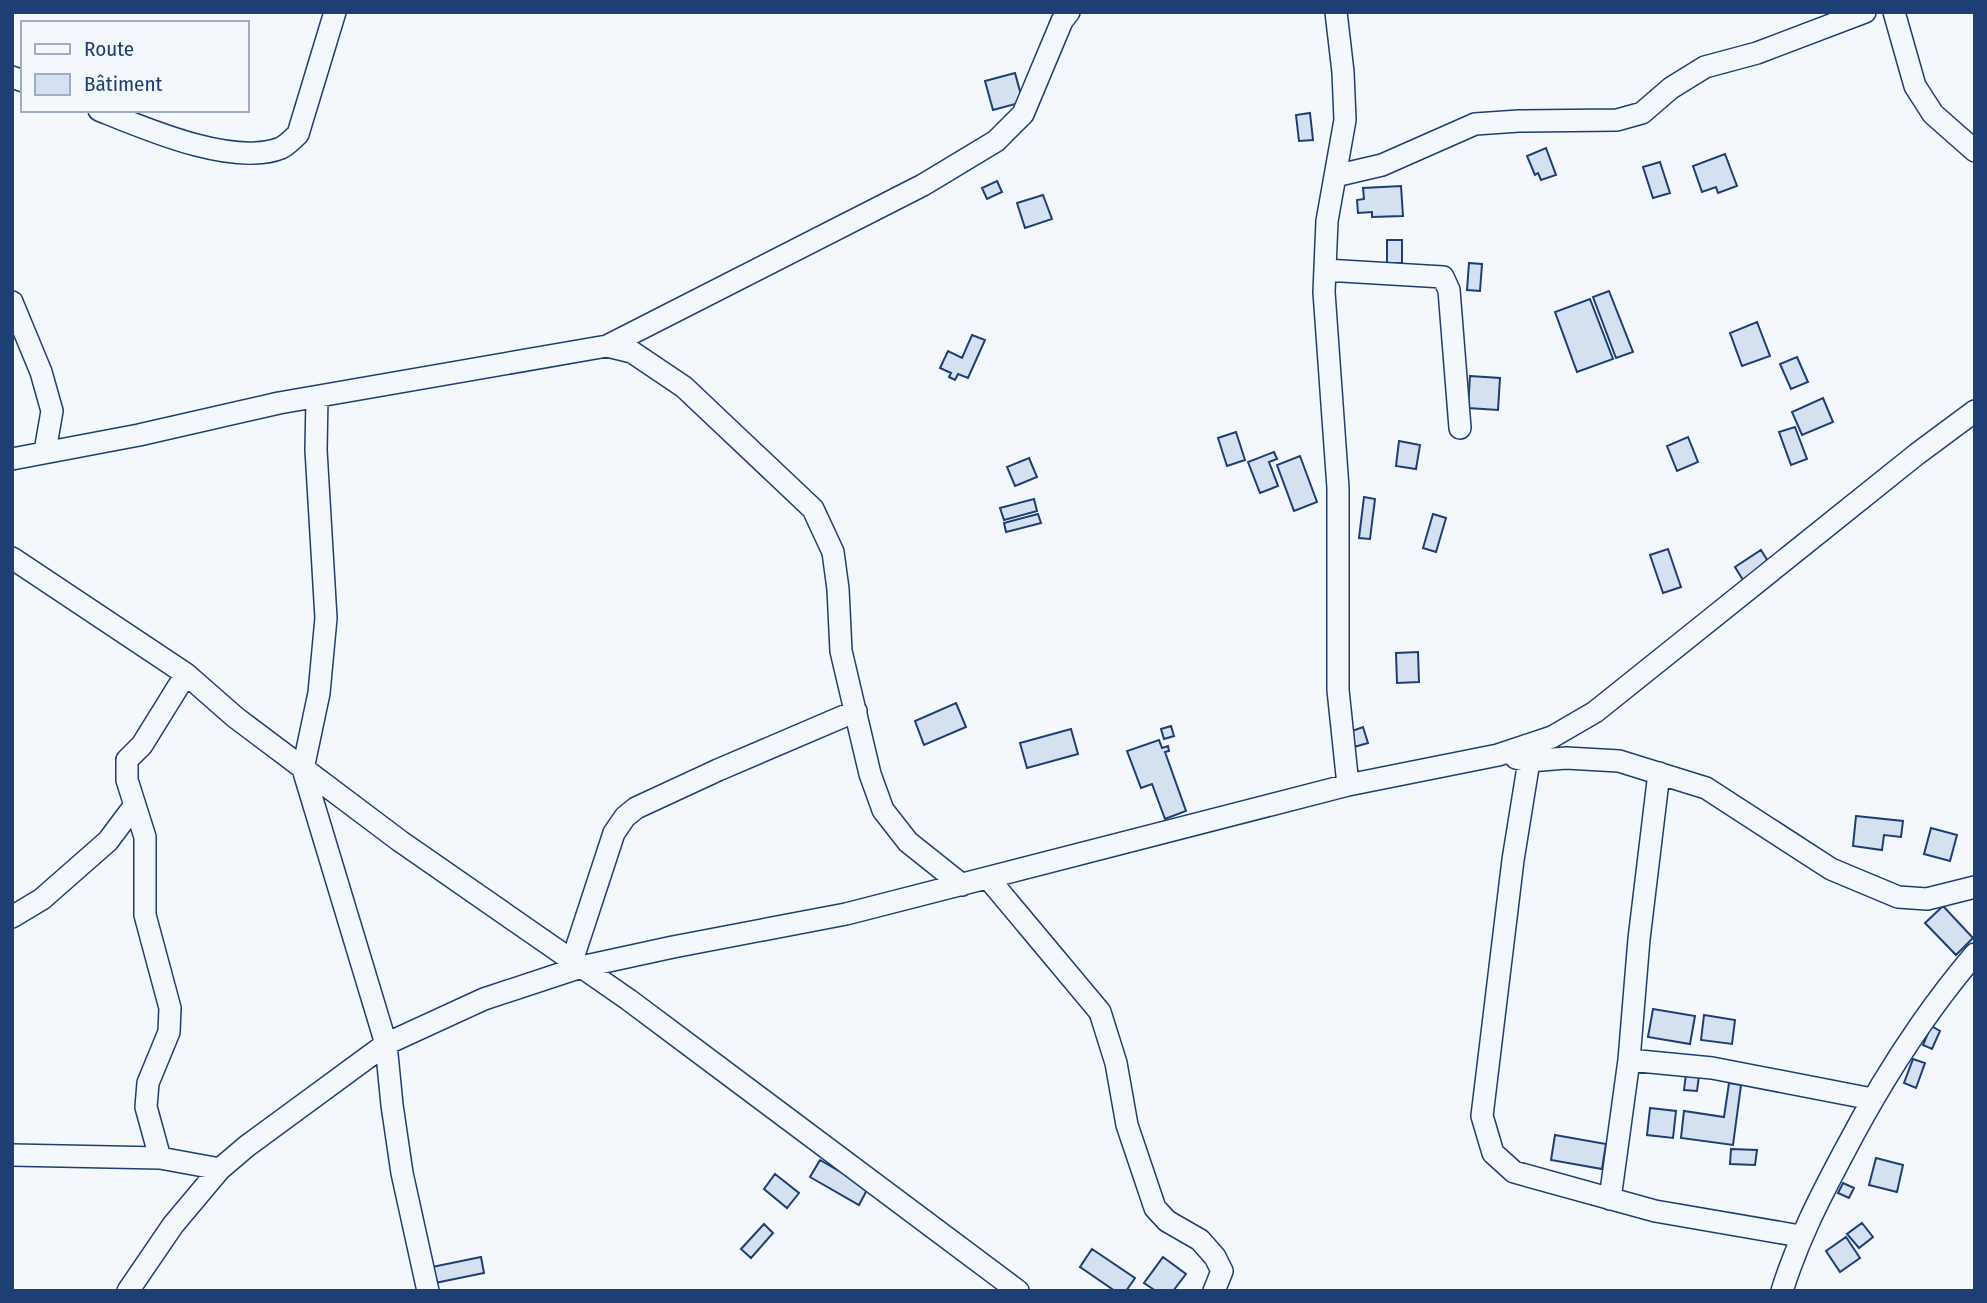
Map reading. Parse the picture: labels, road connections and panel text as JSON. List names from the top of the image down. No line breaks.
{"legend":["Route","Bâtiment"]}
